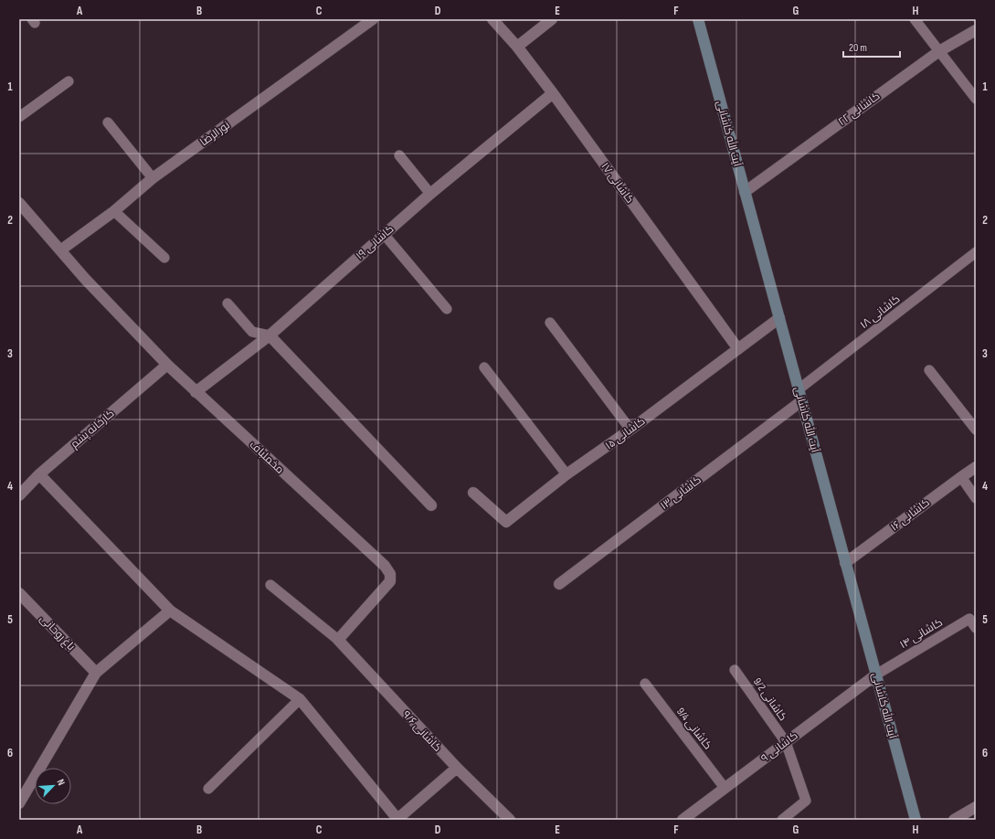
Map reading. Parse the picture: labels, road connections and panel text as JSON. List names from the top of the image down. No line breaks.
{"streets":{"main road":["آیت الله کاشانی"],"street":["کاشانی ۲۲","نورالرضا","کاشانی ۱۷","کاشانی ۱۹","کارخانه پشم","کاشانی ۱۵","مخملباف","کاشانی ۱۳","کاشانی ۱۶","باغ روحانی","کاشانی ۹/۶","کاشانی ۹"],"lane":["کاشانی ۱۸","کاشانی ۱۴","کاشانی 9/2","کاشانی 9/4"]},"crossings":[["کاشانی ۲۲","آیت الله کاشانی"],["نورالرضا","مخملباف"],["آیت الله کاشانی","کاشانی ۱۸"],["آیت الله کاشانی","کاشانی ۱۵"],["آیت الله کاشانی","کاشانی ۱۳"],["آیت الله کاشانی","کاشانی ۱۶"],["آیت الله کاشانی","کاشانی ۱۴"],["آیت الله کاشانی","کاشانی ۹"],["کاشانی ۱۷","کاشانی ۱۹"],["کاشانی ۱۷","کاشانی ۱۵"],["کاشانی ۱۹","مخملباف"],["کارخانه پشم","مخملباف"],["مخملباف","کاشانی ۹/۶"],["کاشانی ۱۴","کاشانی ۹"],["کاشانی 9/2","کاشانی ۹"],["کاشانی 9/4","کاشانی ۹"]],"scale_bar":"20 m","north":"top right","grid":{"columns":["A","B","C","D","E","F","G","H"],"rows":["1","2","3","4","5","6"]}}
